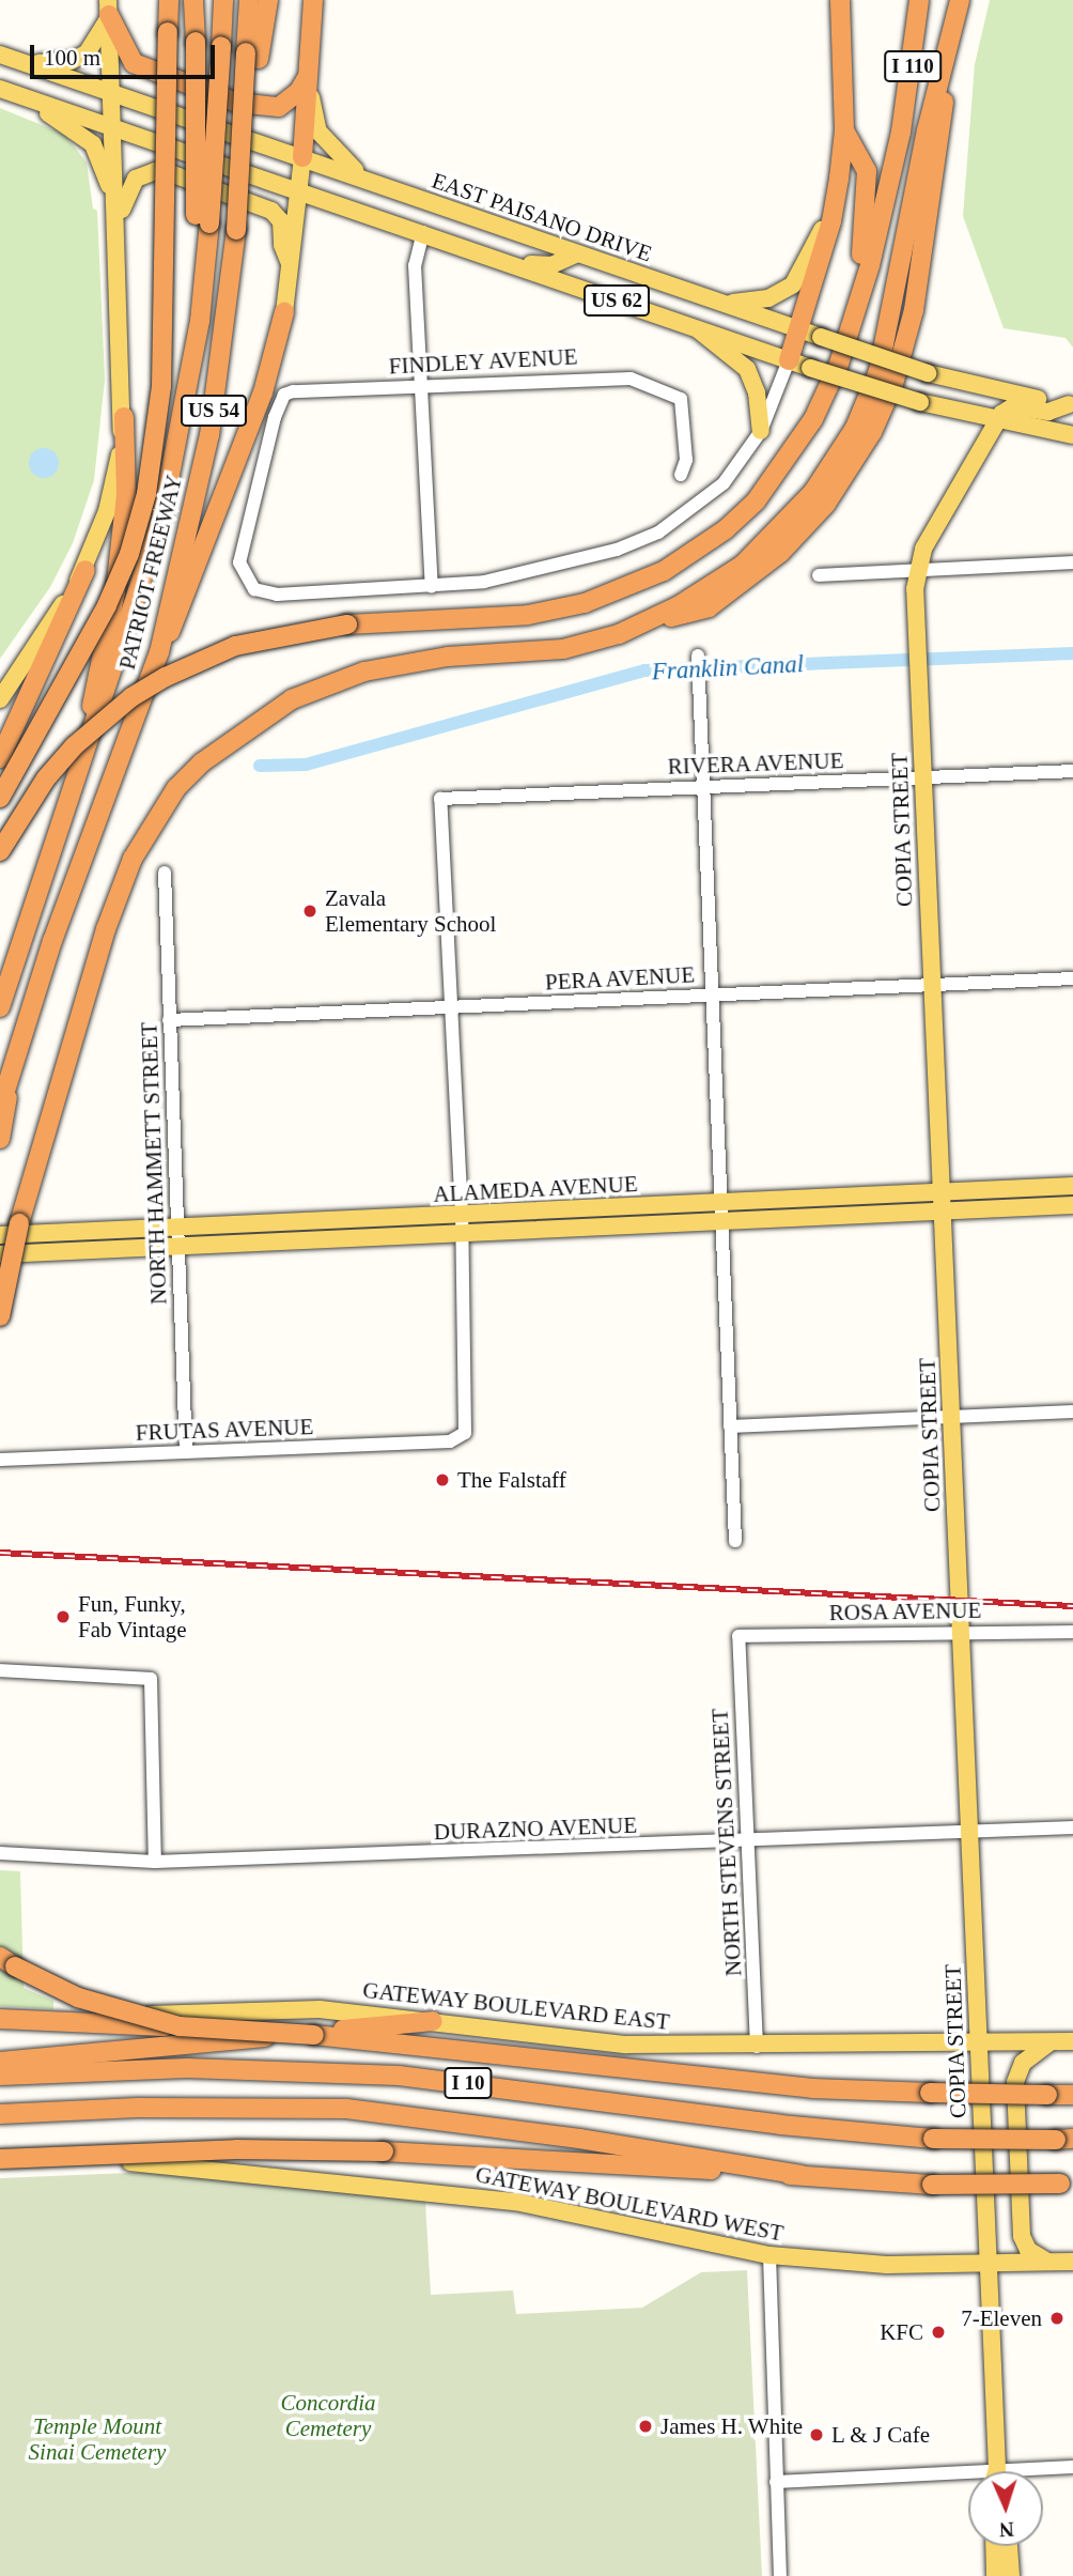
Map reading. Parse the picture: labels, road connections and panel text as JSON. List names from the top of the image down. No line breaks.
{"streets":{"highway":["I 110","US 54","PATRIOT FREEWAY","I 10"],"main road":["EAST PAISANO DRIVE","US 62","COPIA STREET","ALAMEDA AVENUE","GATEWAY BOULEVARD EAST","GATEWAY BOULEVARD WEST"],"street":["FINDLEY AVENUE","RIVERA AVENUE","PERA AVENUE","NORTH HAMMETT STREET","FRUTAS AVENUE","ROSA AVENUE","DURAZNO AVENUE","NORTH STEVENS STREET"]},"crossings":[["US 62","COPIA STREET"],["RIVERA AVENUE","COPIA STREET"],["RIVERA AVENUE","PERA AVENUE"],["COPIA STREET","PERA AVENUE"],["COPIA STREET","ALAMEDA AVENUE"],["COPIA STREET","ROSA AVENUE"],["COPIA STREET","DURAZNO AVENUE"],["COPIA STREET","GATEWAY BOULEVARD EAST"],["COPIA STREET","GATEWAY BOULEVARD WEST"],["PERA AVENUE","NORTH HAMMETT STREET"],["NORTH HAMMETT STREET","ALAMEDA AVENUE"],["NORTH HAMMETT STREET","FRUTAS AVENUE"],["ALAMEDA AVENUE","FRUTAS AVENUE"],["ROSA AVENUE","NORTH STEVENS STREET"],["DURAZNO AVENUE","NORTH STEVENS STREET"],["NORTH STEVENS STREET","GATEWAY BOULEVARD EAST"]],"water":["Franklin Canal"],"parks":["Concordia Cemetery","Temple Mount Sinai Cemetery"],"places":["Zavala Elementary School","The Falstaff","Fun, Funky, Fab Vintage","7-Eleven","KFC","James H. White","L & J Cafe"],"scale_bar":"100 m","north":"bottom"}
